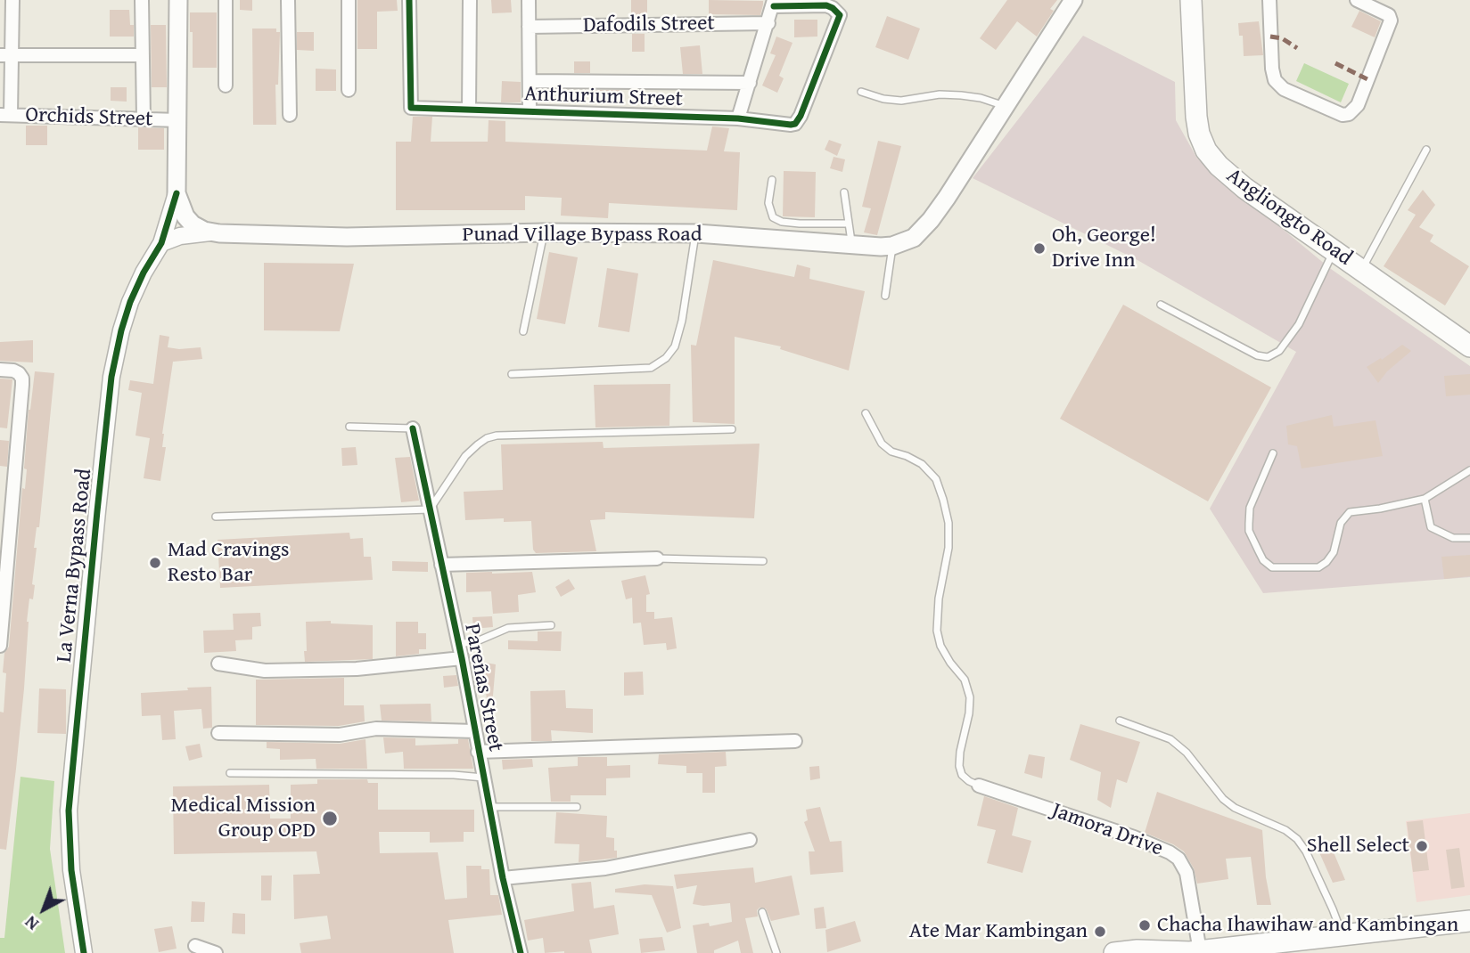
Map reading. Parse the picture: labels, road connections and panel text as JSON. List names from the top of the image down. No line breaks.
{"streets":{"main road":["Angliongto Road","Punad Village Bypass Road"],"street":["Dafodils Street","Anthurium Street","Orchids Street","La Verna Bypass Road","Pareñas Street","Jamora Drive"]},"places":["Oh, George! Drive Inn","Mad Cravings Resto Bar","Medical Mission Group OPD","Shell Select","Chacha Ihawihaw and Kambingan","Ate Mar Kambingan"],"north":"bottom left"}
